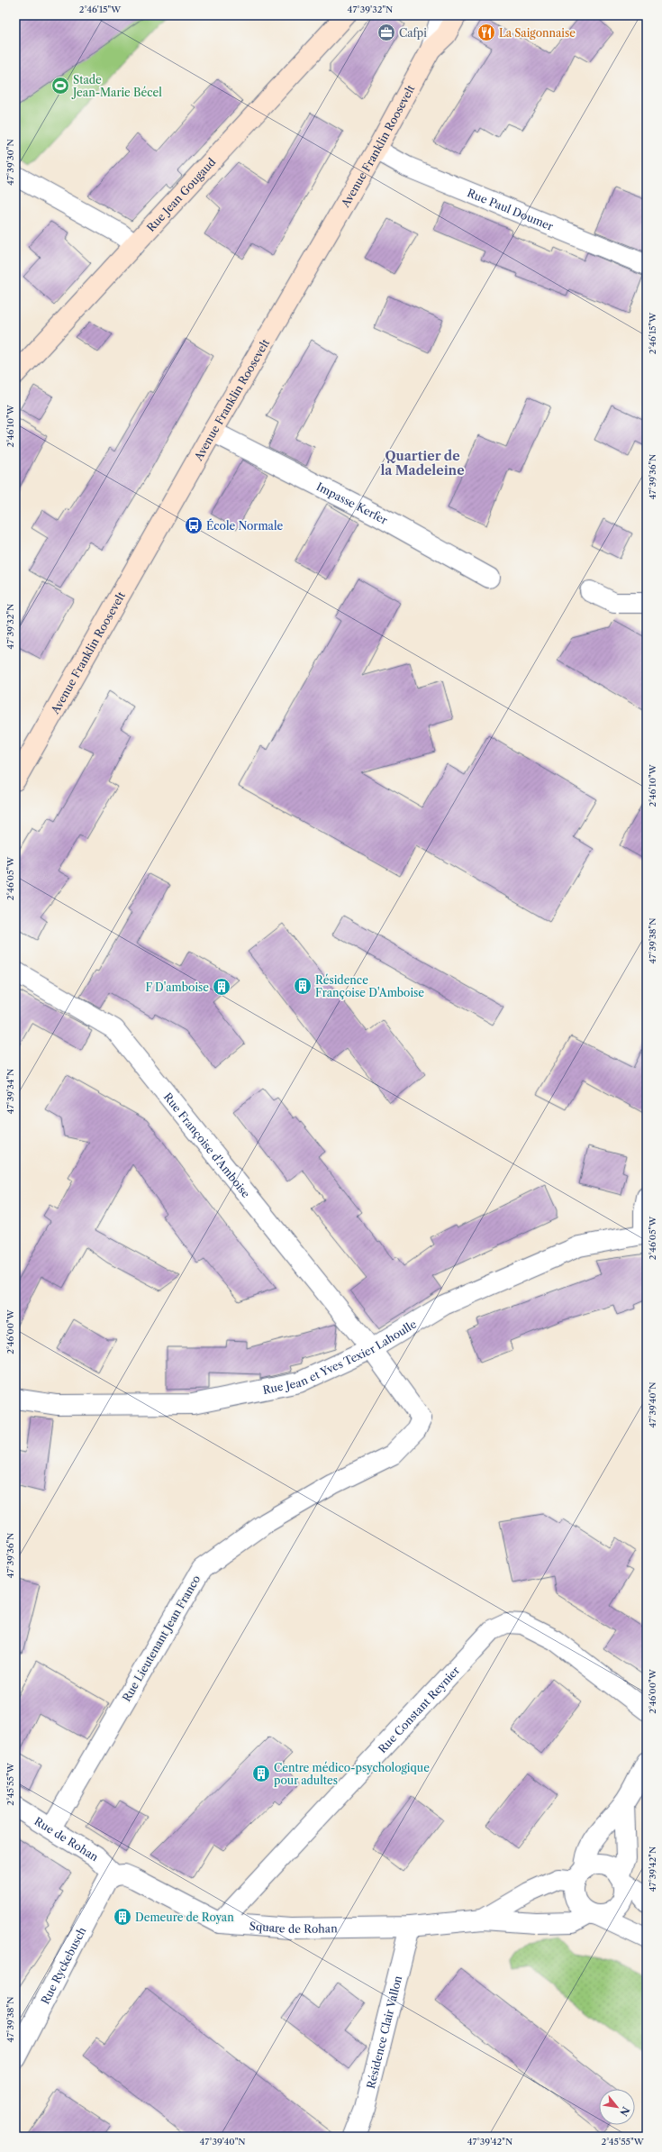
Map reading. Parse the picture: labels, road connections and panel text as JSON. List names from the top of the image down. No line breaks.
{"streets":{"main road":["Avenue Franklin Roosevelt","Rue Jean Gougaud"],"street":["Rue Paul Doumer","Impasse Kerfer","Rue Françoise d'Amboise","Rue Jean et Yves Texier Lahoulle","Rue Lieutenant Jean Franco","Rue Constant Reynier","Rue de Rohan","Square de Rohan","Rue Ryckebusch","Résidence Clair Vallon"]},"crossings":[["Avenue Franklin Roosevelt","Rue Paul Doumer"],["Avenue Franklin Roosevelt","Impasse Kerfer"],["Rue Françoise d'Amboise","Rue Jean et Yves Texier Lahoulle"],["Rue Françoise d'Amboise","Rue Lieutenant Jean Franco"],["Rue Jean et Yves Texier Lahoulle","Rue Lieutenant Jean Franco"],["Rue Lieutenant Jean Franco","Rue de Rohan"],["Rue Constant Reynier","Square de Rohan"],["Rue de Rohan","Square de Rohan"],["Rue de Rohan","Rue Ryckebusch"],["Square de Rohan","Rue Ryckebusch"],["Square de Rohan","Résidence Clair Vallon"]],"districts":["Quartier de la Madeleine"],"places":{"office":["Cafpi"],"restaurant":["La Saigonnaise"],"sports":["Stade Jean-Marie Bécel"],"bus stop":["École Normale"],"building":["Résidence Françoise D'Amboise","F D'amboise","Centre médico-psychologique pour adultes","Demeure de Royan"]},"north":"bottom right","coordinates":["2°46'15\"W","47°39'32\"N","47°39'30\"N","2°46'10\"W","47°39'36\"N","2°46'05\"W","47°39'38\"N","47°39'34\"N","2°46'00\"W","47°39'40\"N","2°45'55\"W","47°39'42\"N"]}
